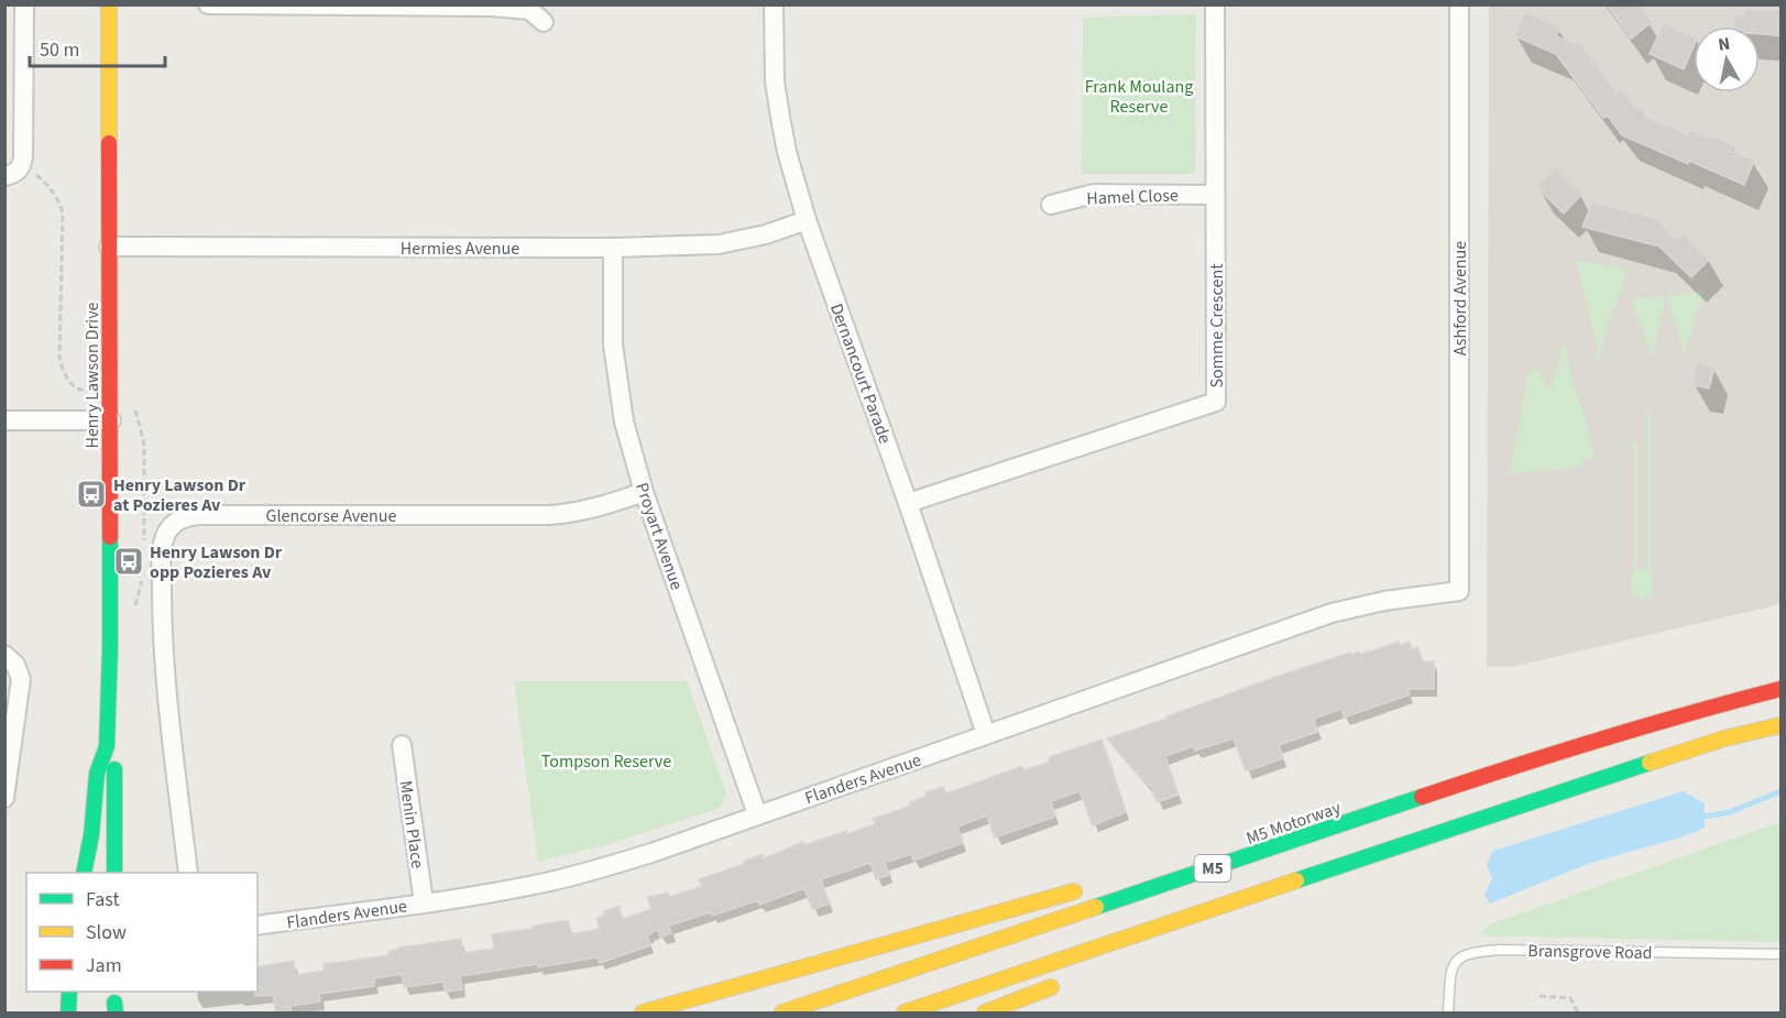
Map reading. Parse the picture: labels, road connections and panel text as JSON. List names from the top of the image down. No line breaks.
{"streets":{"main road":["Henry Lawson Drive","M5 Motorway","M5"],"street":["Hamel Close","Hermies Avenue","Ashford Avenue","Somme Crescent","Dernancourt Parade","Glencorse Avenue","Proyart Avenue","Flanders Avenue","Menin Place"],"lane":["Bransgrove Road"]},"crossings":[["Hamel Close","Somme Crescent"],["Hermies Avenue","Dernancourt Parade"],["Hermies Avenue","Henry Lawson Drive"],["Hermies Avenue","Proyart Avenue"],["Ashford Avenue","Flanders Avenue"],["Somme Crescent","Dernancourt Parade"],["Dernancourt Parade","Flanders Avenue"],["Glencorse Avenue","Proyart Avenue"],["Proyart Avenue","Flanders Avenue"],["Flanders Avenue","Menin Place"]],"parks":["Frank Moulang Reserve","Tompson Reserve"],"places":{"bus stop":["Henry Lawson Dr at Pozieres Av","Henry Lawson Dr opp Pozieres Av"]},"legend":["Fast","Slow","Jam"],"scale_bar":"50 m","north":"top"}
